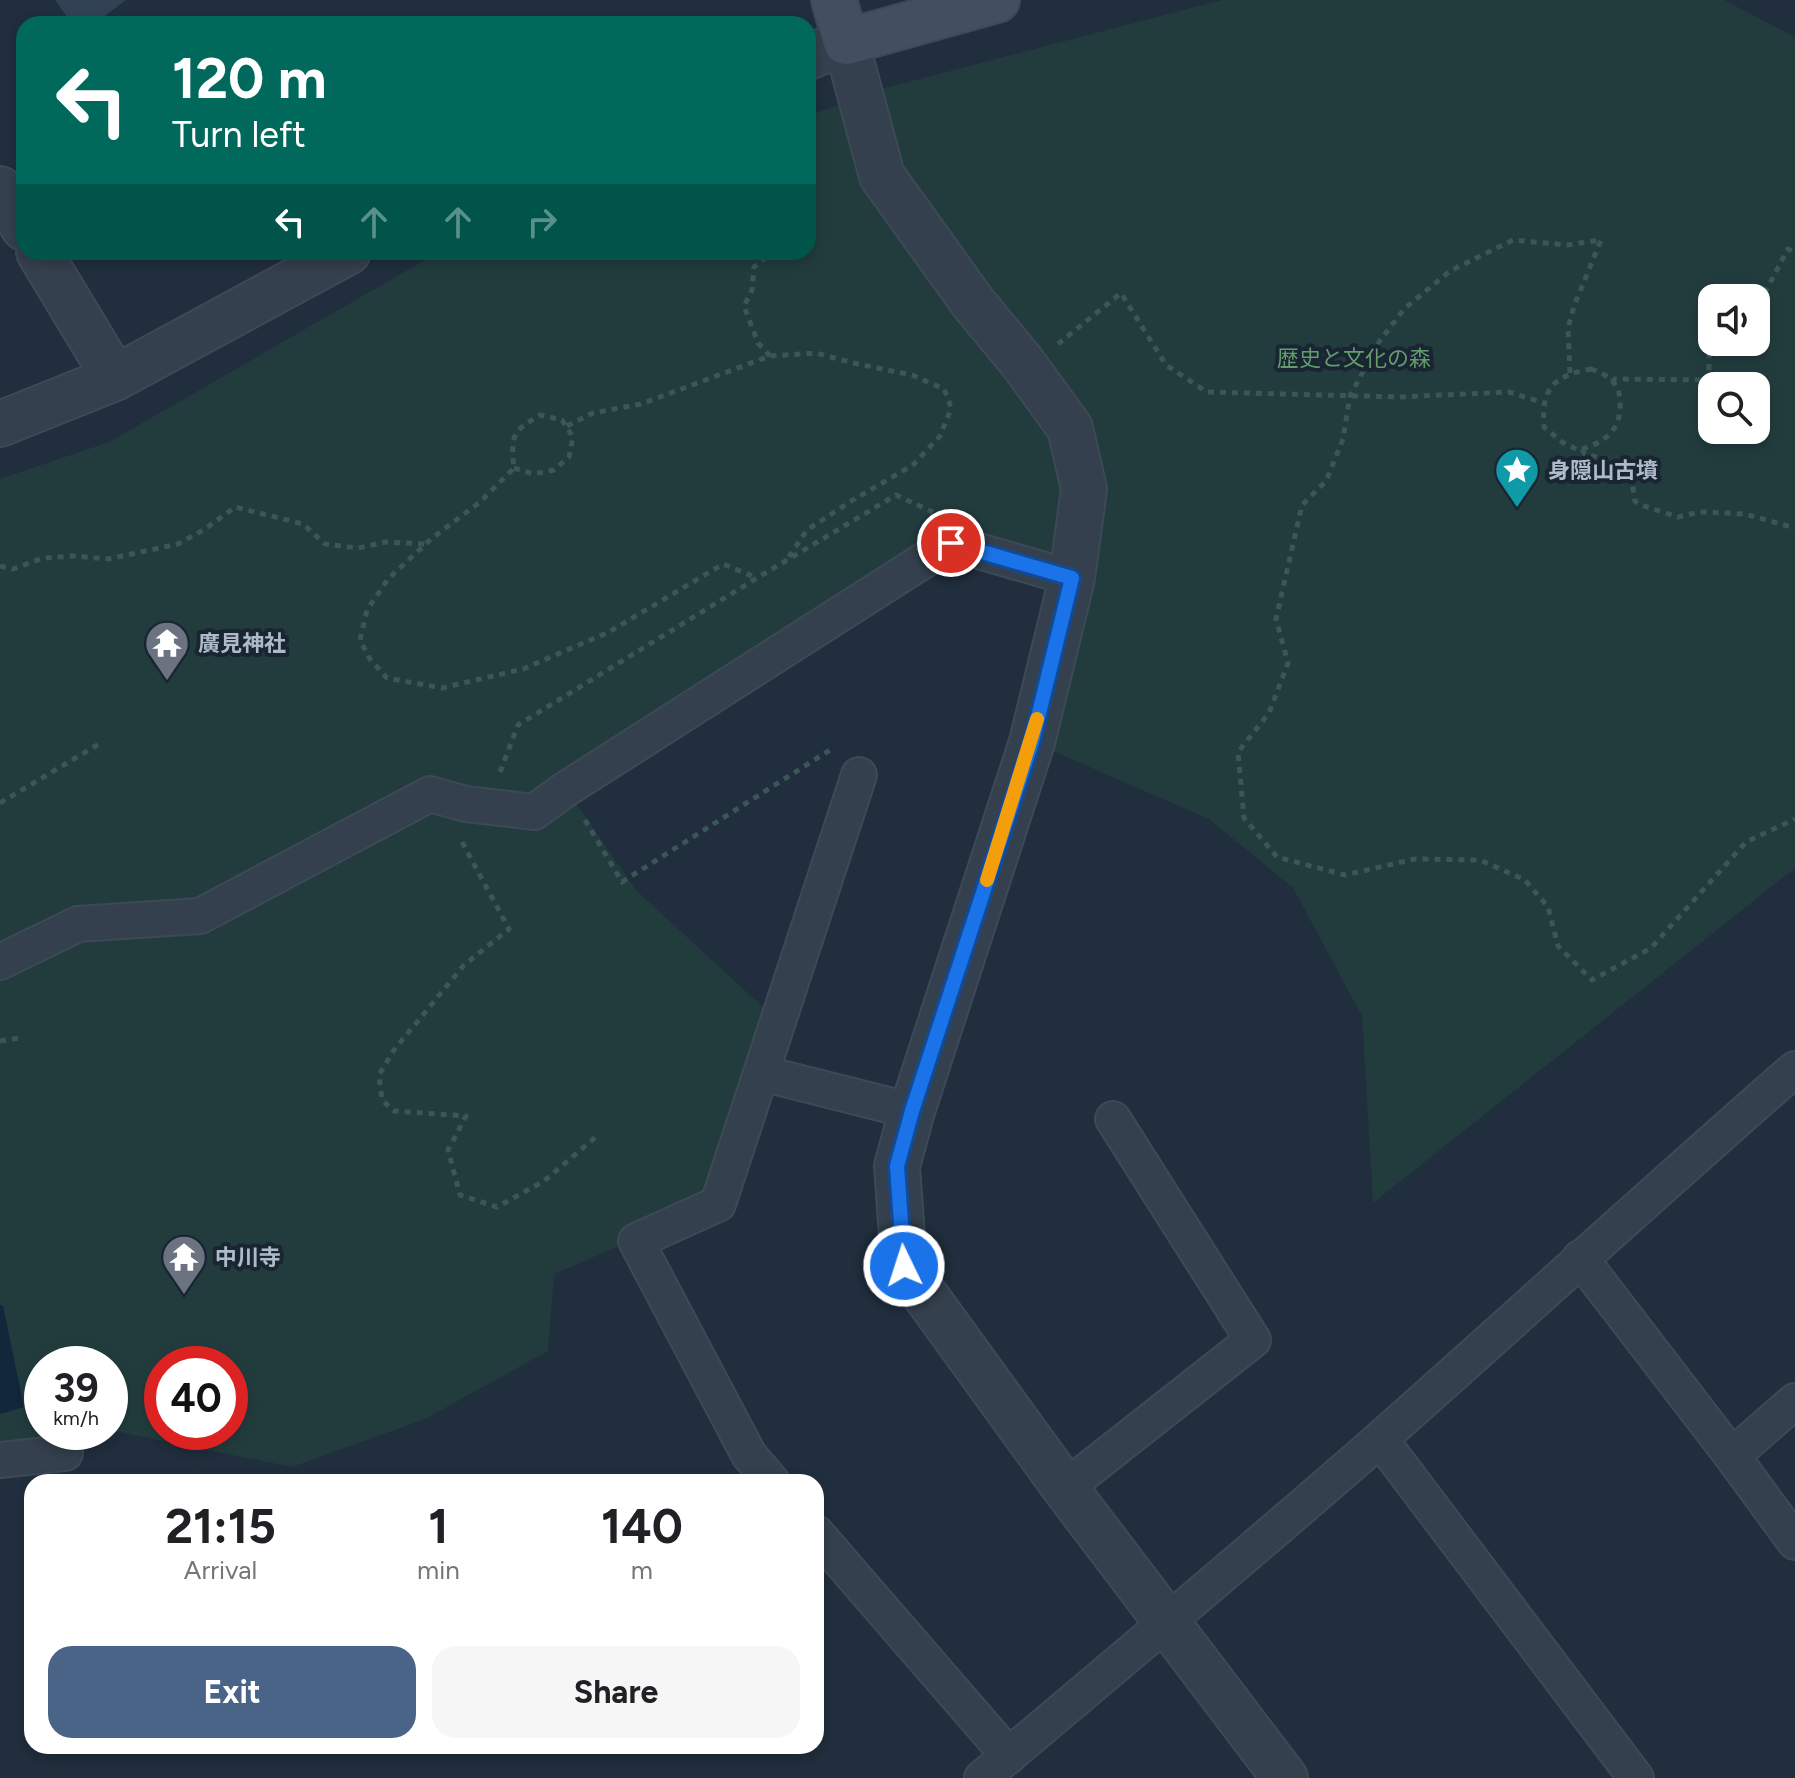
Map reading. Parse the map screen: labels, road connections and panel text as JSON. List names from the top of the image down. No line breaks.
{"parks":["歴史と文化の森"],"places":{"place":["身隠山古墳"],"temple":["廣見神社","中川寺"]},"page":{"turn":["120 m","Turn left"],"speed":"39 km/h","limit":"40","eta":["21:15","Arrival","1","min","140","m"],"buttons":["Exit","Share"]}}
